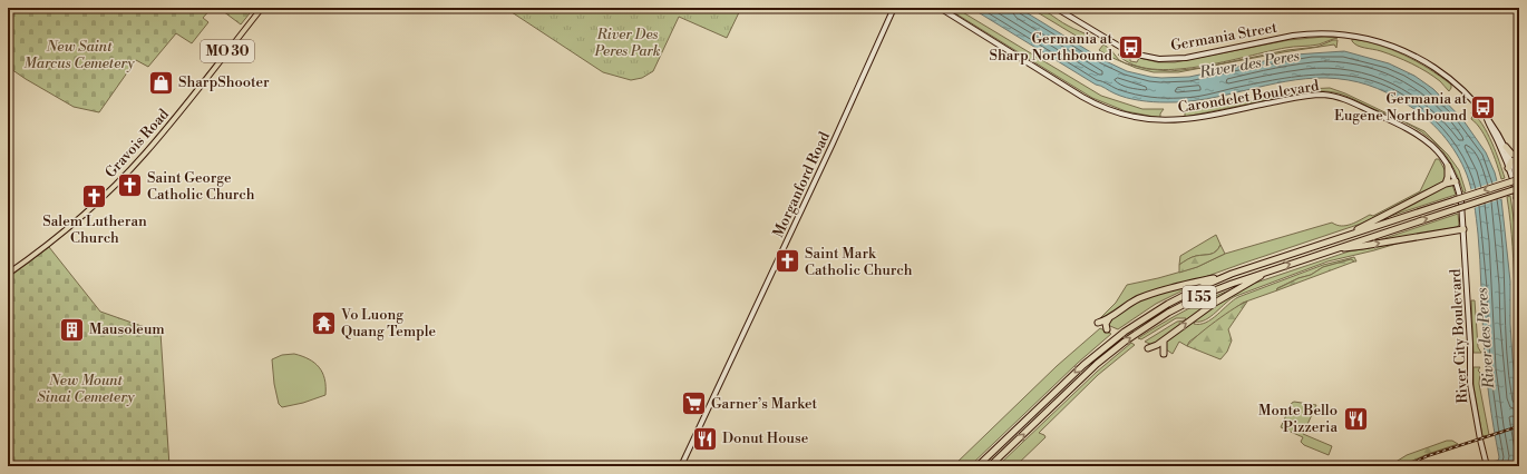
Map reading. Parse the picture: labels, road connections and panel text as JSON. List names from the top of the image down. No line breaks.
{"streets":{"highway":["I 55"],"main road":["Germania Street","MO 30","Carondelet Boulevard","Gravois Road","Morganford Road","River City Boulevard"]},"crossings":[["Germania Street","I 55"],["Carondelet Boulevard","River City Boulevard"]],"water":["River des Peres"],"parks":["River Des Peres Park","New Saint Marcus Cemetery","New Mount Sinai Cemetery"],"places":{"bus stop":["Germania at Sharp Northbound","Germania at Eugene Northbound"],"shop":["SharpShooter"],"church":["Saint George Catholic Church","Salem Lutheran Church","Saint Mark Catholic Church"],"temple":["Vo Luong Quang Temple"],"building":["Mausoleum"],"supermarket":["Garner’s Market"],"restaurant":["Monte Bello Pizzeria","Donut House"]}}
